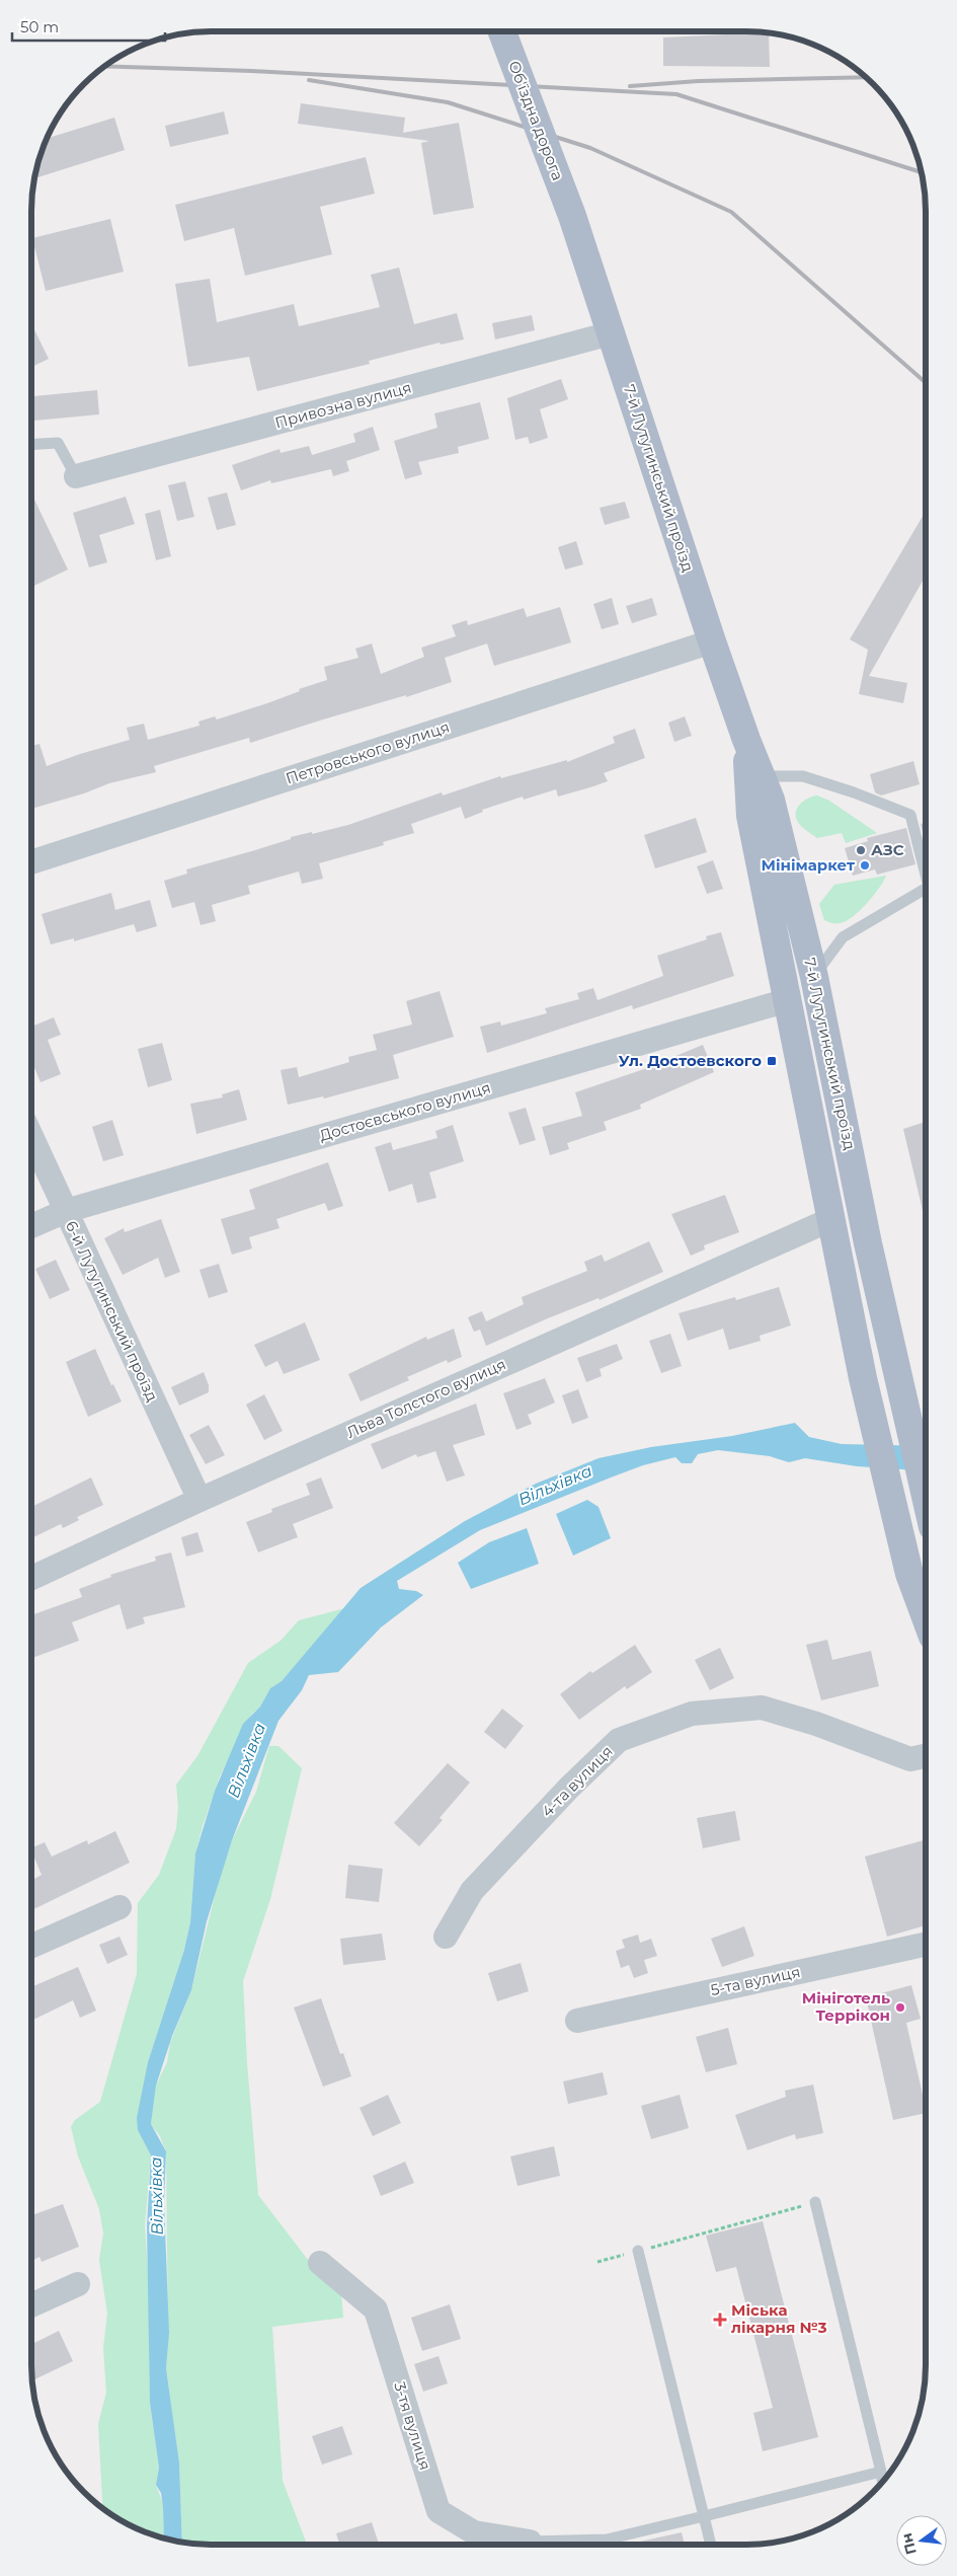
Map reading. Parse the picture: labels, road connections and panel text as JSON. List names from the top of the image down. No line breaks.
{"streets":{"main road":["Об'їздна дорога","7-й Лутугинський проїзд"],"street":["Привозна вулиця","Петровського вулиця","Достоєвського вулиця","6-й Лутугинський проїзд","Льва Толстого вулиця","4-та вулиця","5-та вулиця","3-тя вулиця"]},"crossings":[["Об'їздна дорога","7-й Лутугинський проїзд"],["Привозна вулиця","7-й Лутугинський проїзд"],["7-й Лутугинський проїзд","Петровського вулиця"],["7-й Лутугинський проїзд","Достоєвського вулиця"],["7-й Лутугинський проїзд","Льва Толстого вулиця"],["Достоєвського вулиця","6-й Лутугинський проїзд"],["6-й Лутугинський проїзд","Льва Толстого вулиця"]],"water":["Вільхівка"],"places":{"other":["АЗС","Мінімаркет","Мініготель Террікон"],"transit":["Ул. Достоевского"],"health":["Міська лікарня №3"]},"scale_bar":"50 m","north":"left"}
